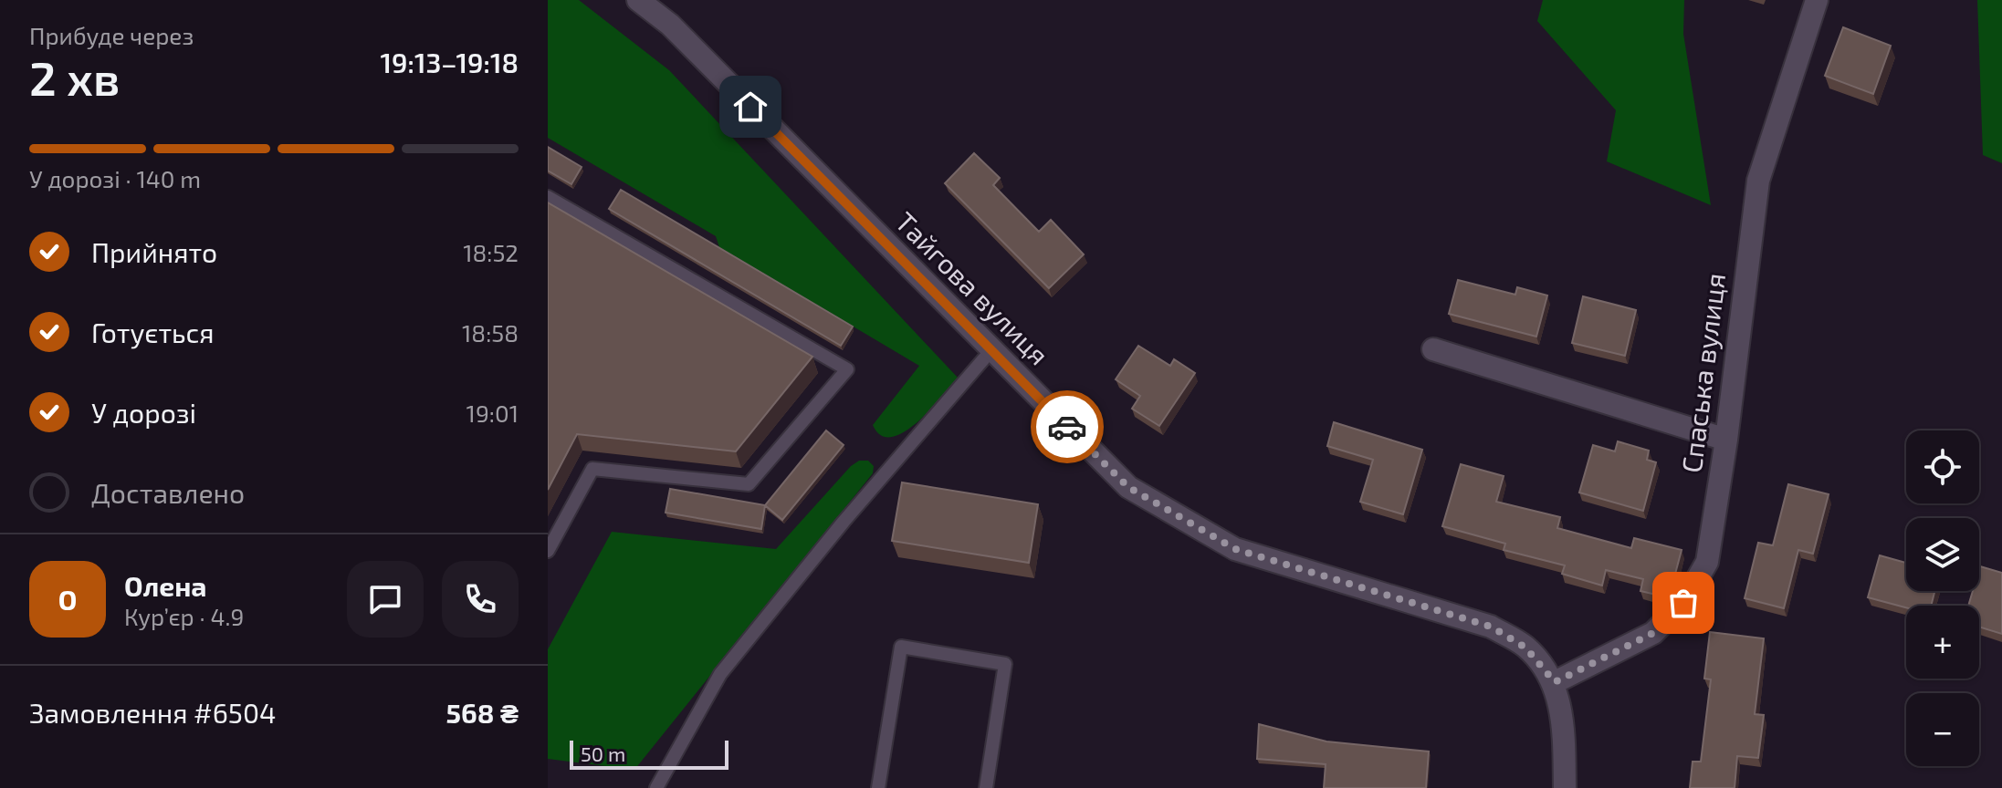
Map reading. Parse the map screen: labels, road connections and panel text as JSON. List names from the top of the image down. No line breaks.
{"streets":{"street":["Тайгова вулиця","Спаська вулиця"]},"crossings":[["Тайгова вулиця","Спаська вулиця"]],"scale_bar":"50 m","page":{"heading":["2 хв","Прибуде через","19:13–19:18"],"panel":["Олена","Кур’єр · 4.9","Замовлення #6504","568 ₴"],"bar":"У дорозі · 140 m","list":[["Прийнято","18:52"],["Готується","18:58"],["У дорозі","19:01"],"Доставлено"],"map_buttons":["+","−"],"round":"О","scale":"50 m"}}
